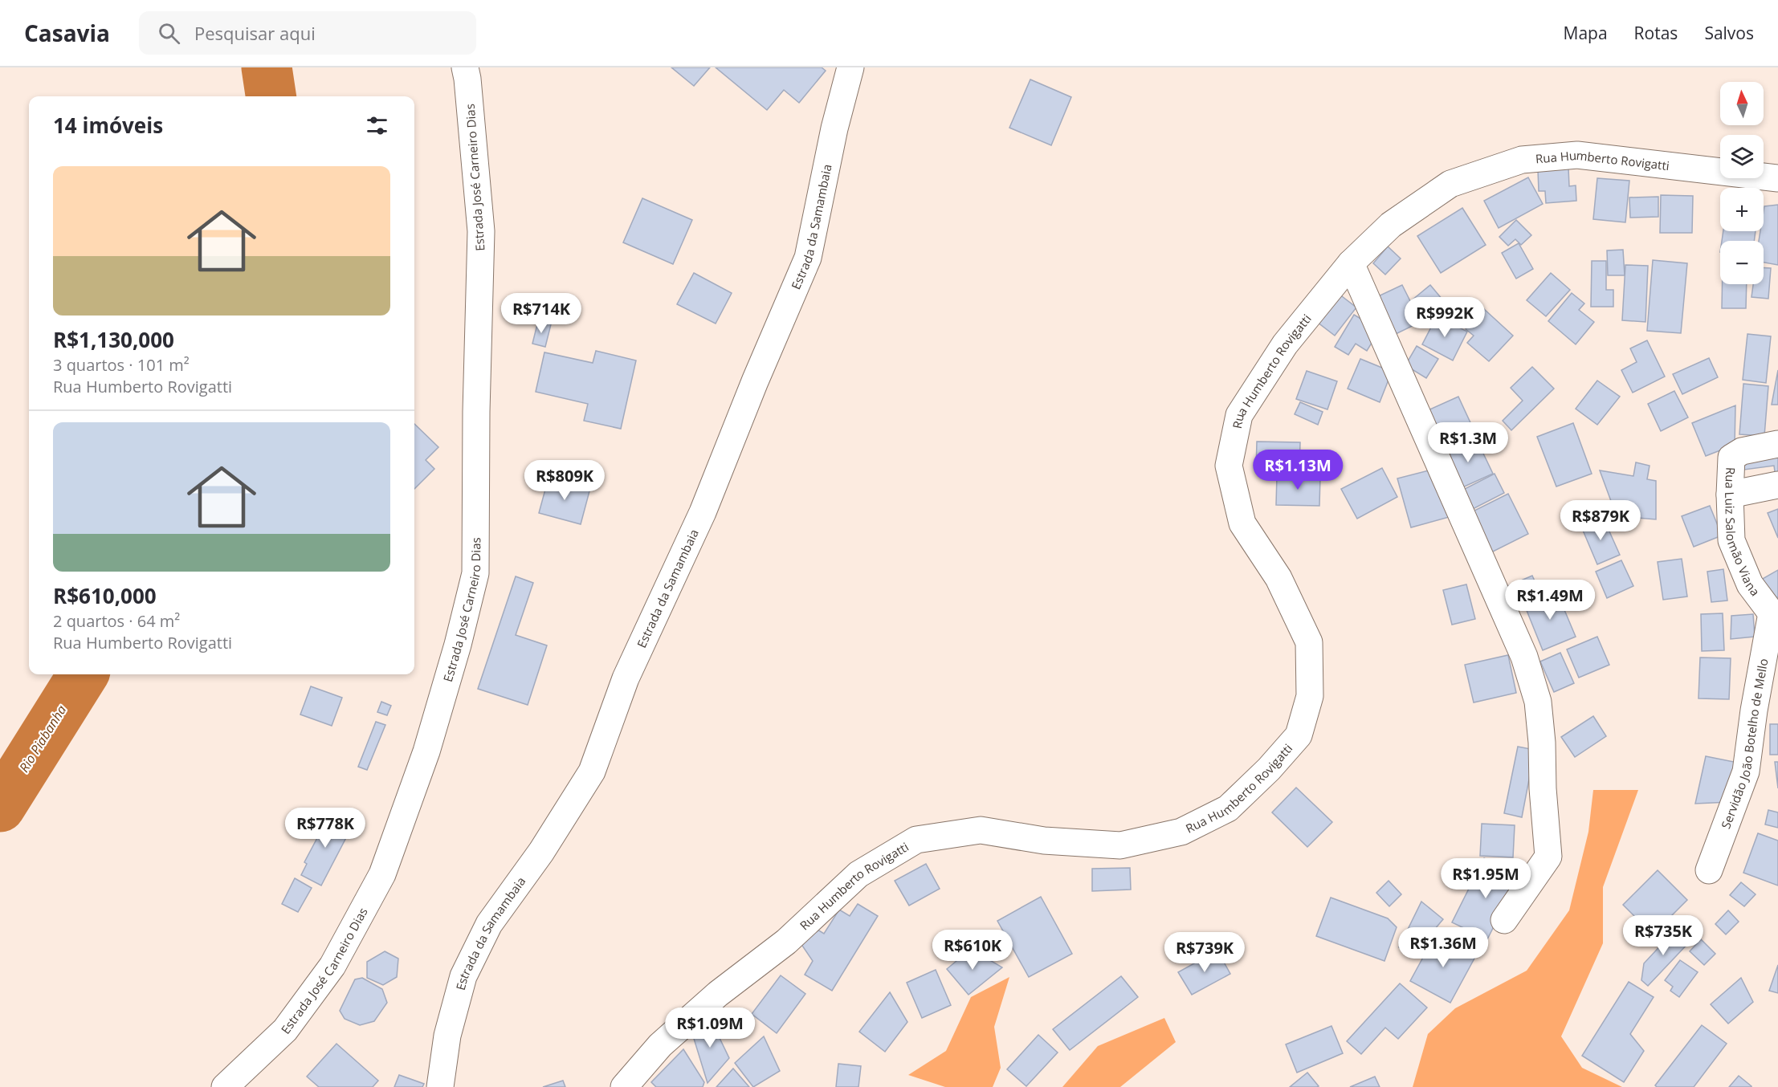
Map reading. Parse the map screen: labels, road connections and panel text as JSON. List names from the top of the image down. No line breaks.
{"streets":{"street":["Rua Humberto Rovigatti","Estrada José Carneiro Dias","Estrada da Samambaia","Rua Luiz Salomão Viana","Servidão João Botelho de Mello"]},"crossings":[["Rua Luiz Salomão Viana","Servidão João Botelho de Mello"]],"water":["Rio Piabanha"],"north":"top","page":{"header":"Casavia","search":"Pesquisar aqui","nav":["Mapa","Rotas","Salvos"],"map_buttons":["+","−"],"heading":"14 imóveis","list":[{"name":"R$1,130,000","note":"3 quartos · 101 m² · Rua Humberto Rovigatti"},{"name":"R$610,000","note":"2 quartos · 64 m² · Rua Humberto Rovigatti"}],"price":["R$714K","R$992K","R$1.3M","R$1.13M","R$809K","R$879K","R$1.49M","R$778K","R$1.95M","R$735K","R$1.36M","R$610K","R$739K","R$1.09M"]}}
